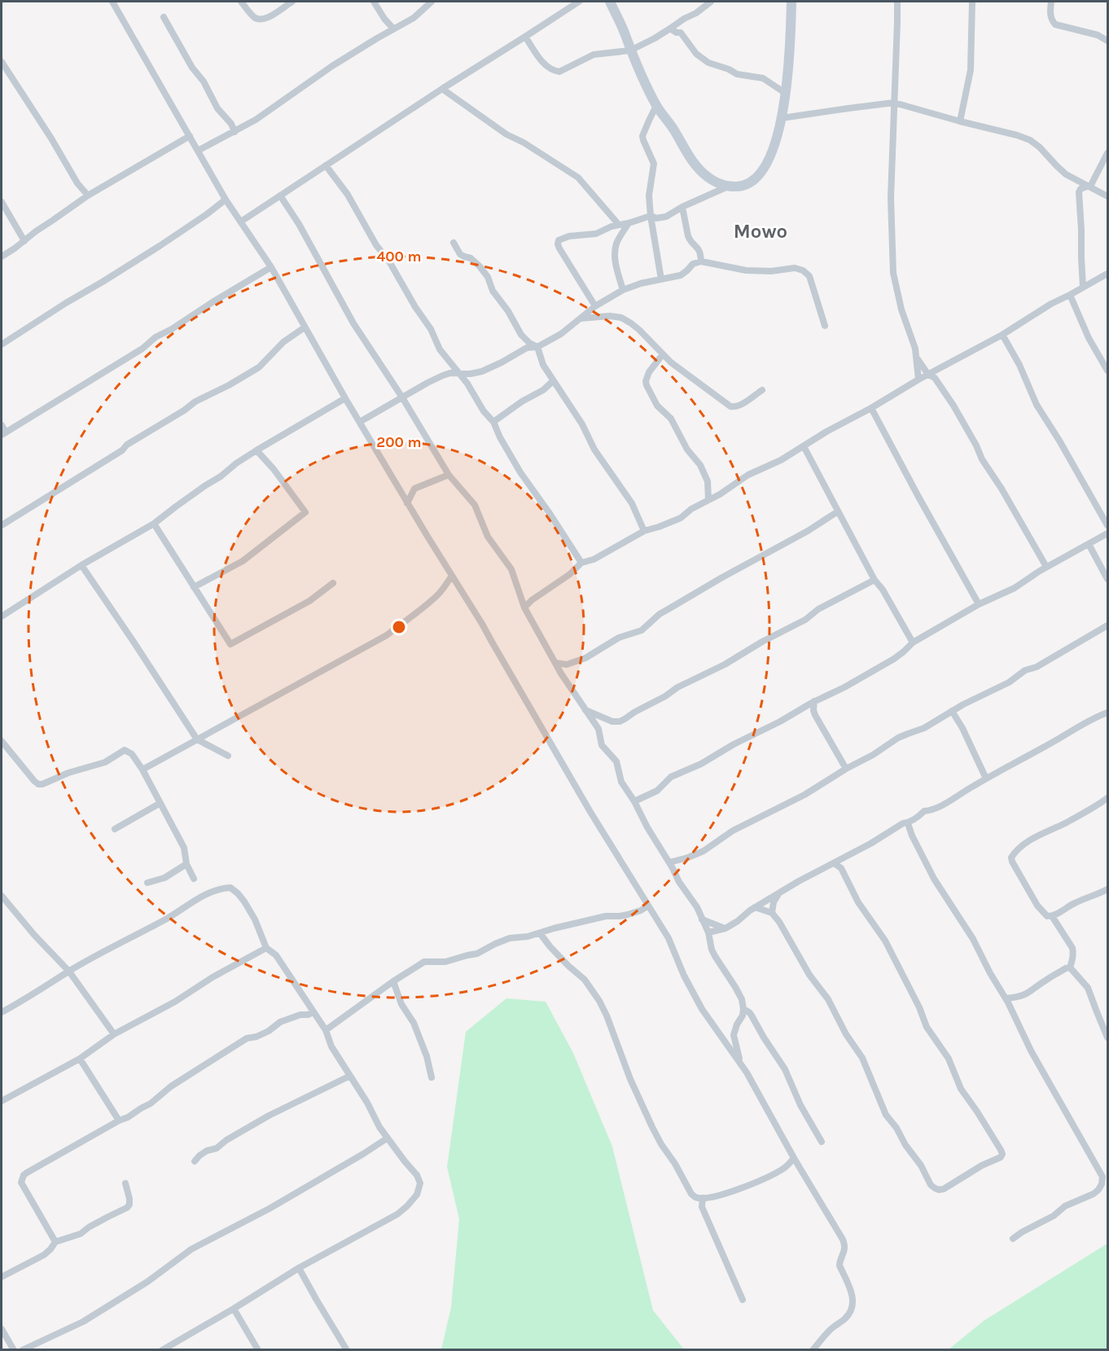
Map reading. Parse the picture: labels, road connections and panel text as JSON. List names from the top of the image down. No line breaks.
{"districts":["Mowo"],"rings":["400 m","200 m"]}
